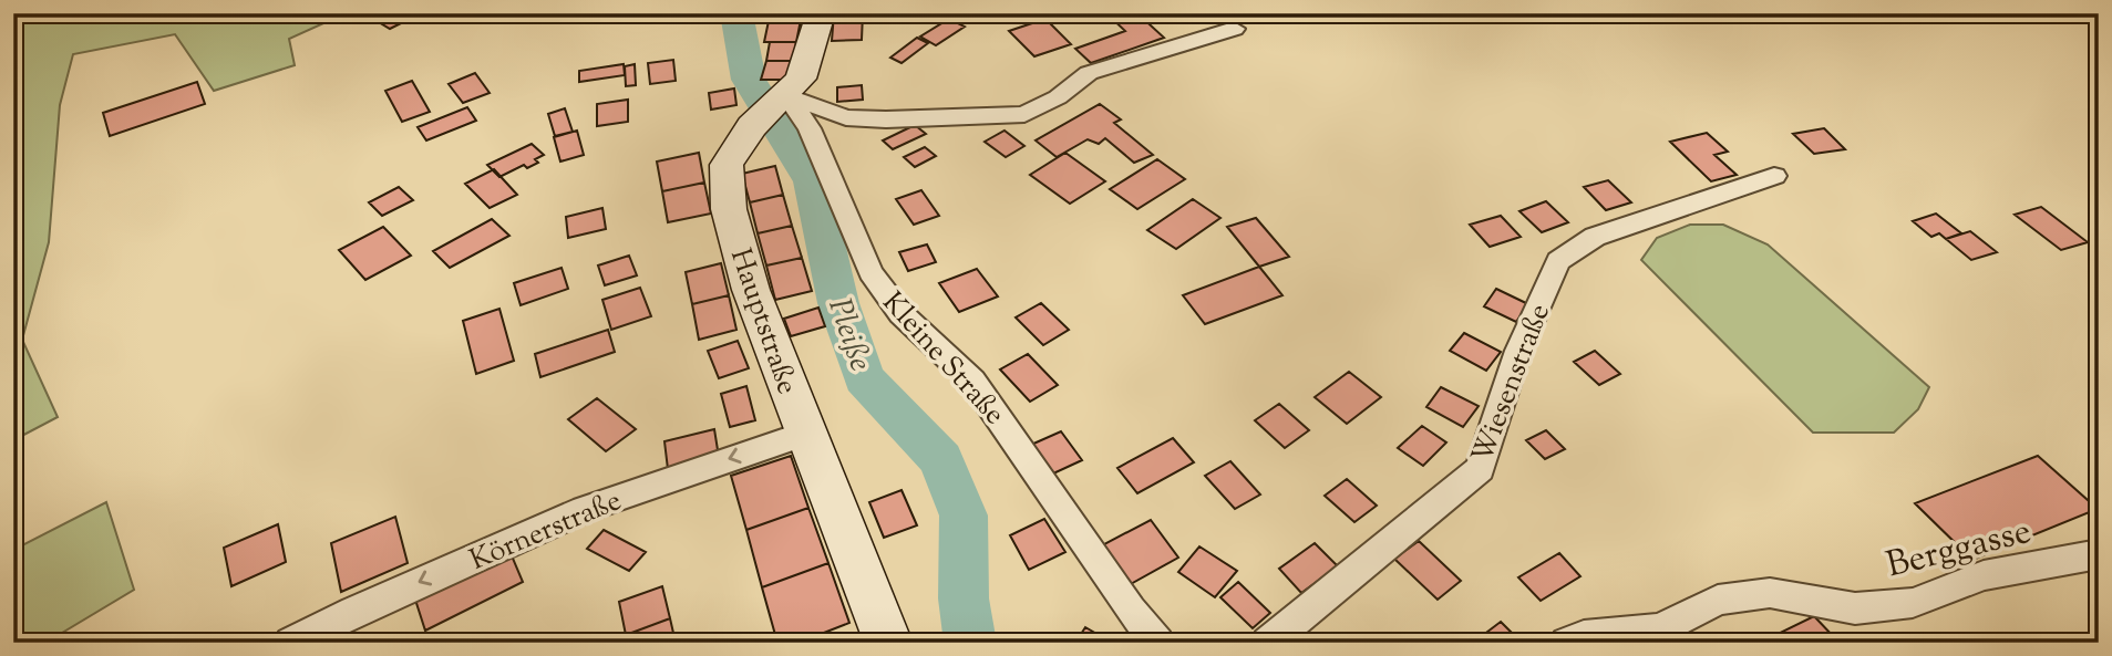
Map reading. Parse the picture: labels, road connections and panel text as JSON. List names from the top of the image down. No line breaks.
{"streets":{"main road":["Hauptstraße"],"street":["Kleine Straße","Wiesenstraße","Körnerstraße","Berggasse"]},"crossings":[["Hauptstraße","Kleine Straße"],["Hauptstraße","Körnerstraße"]],"one_way":["Körnerstraße"],"water":["Pleiße"]}
